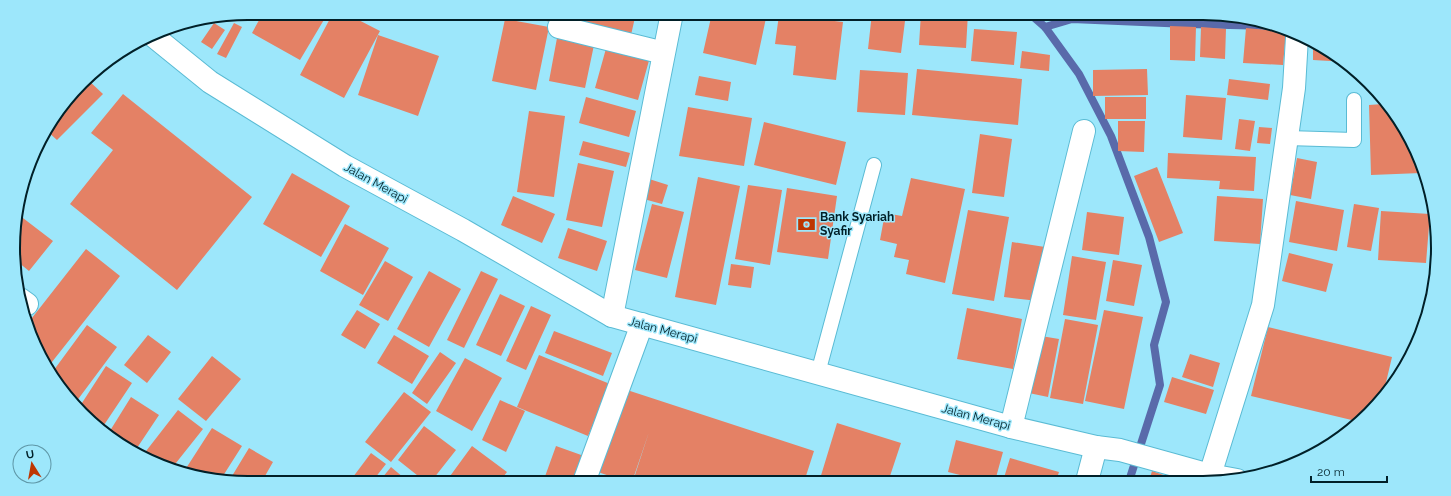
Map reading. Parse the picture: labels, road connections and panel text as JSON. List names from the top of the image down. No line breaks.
{"streets":{"street":["Jalan Merapi"]},"places":{"bank":["Bank Syariah Syafir"]},"scale_bar":"20 m","north":"top"}
